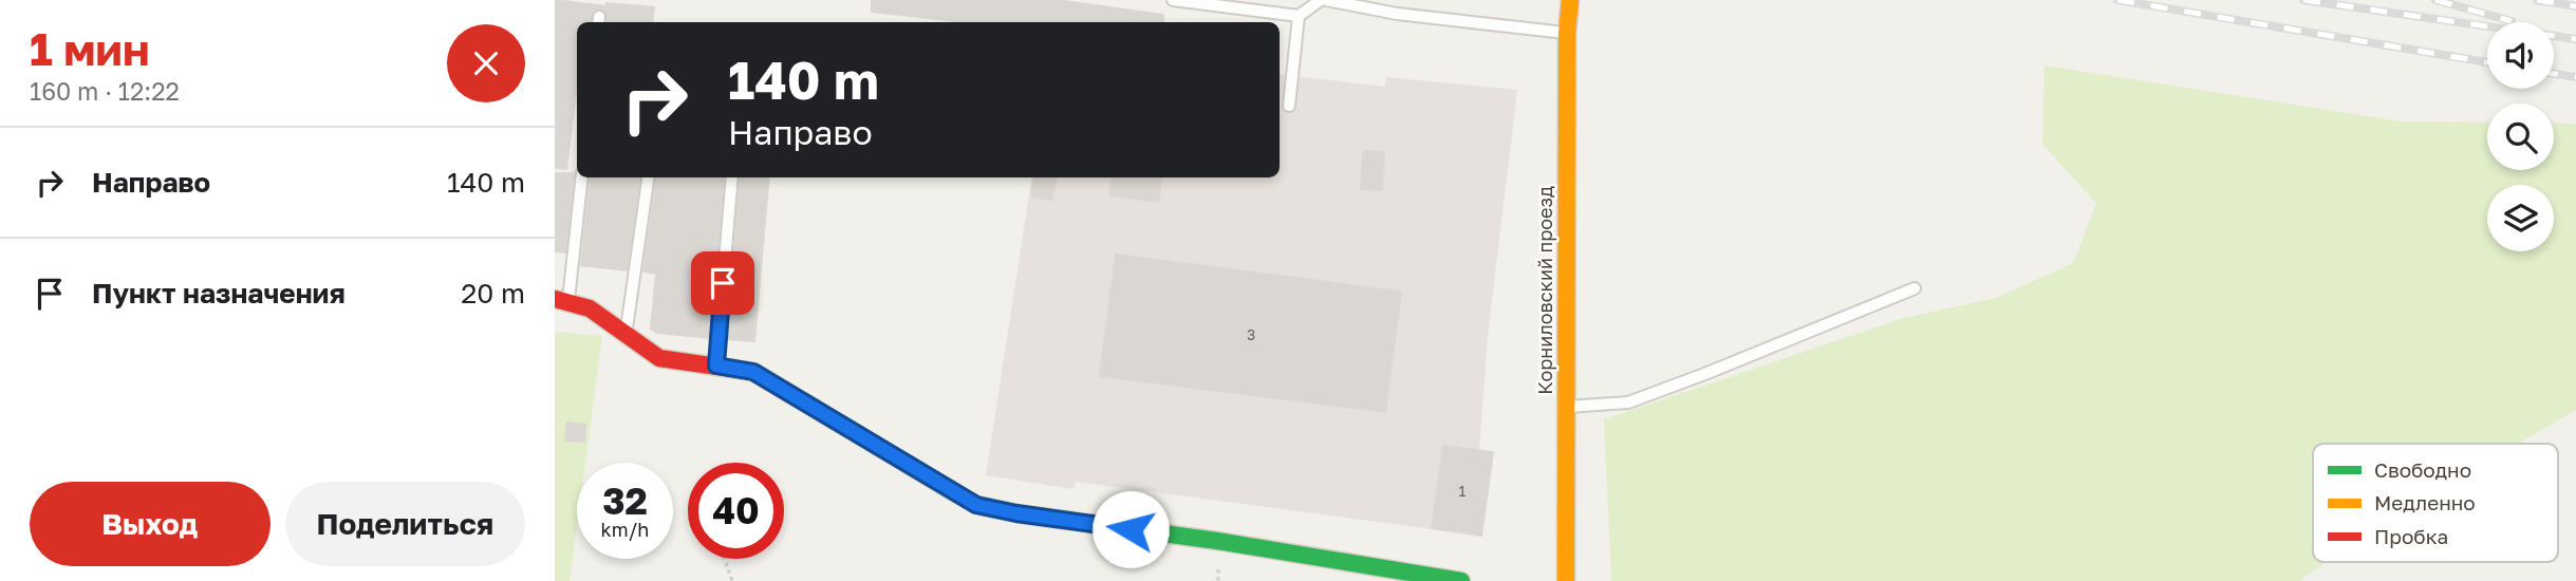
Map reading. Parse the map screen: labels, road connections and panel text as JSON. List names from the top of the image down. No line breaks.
{"streets":{"street":["Корниловский проезд"]},"house_numbers":["3","1"],"legend":["Свободно","Медленно","Пробка"],"page":{"heading":["1 мин","160 m · 12:22"],"turn":["140 m","Направо"],"list":[{"name":"Направо","value":"140 m"},{"name":"Пункт назначения","value":"20 m"}],"speed":"32 km/h","limit":"40","buttons":["Выход","Поделиться"]}}
